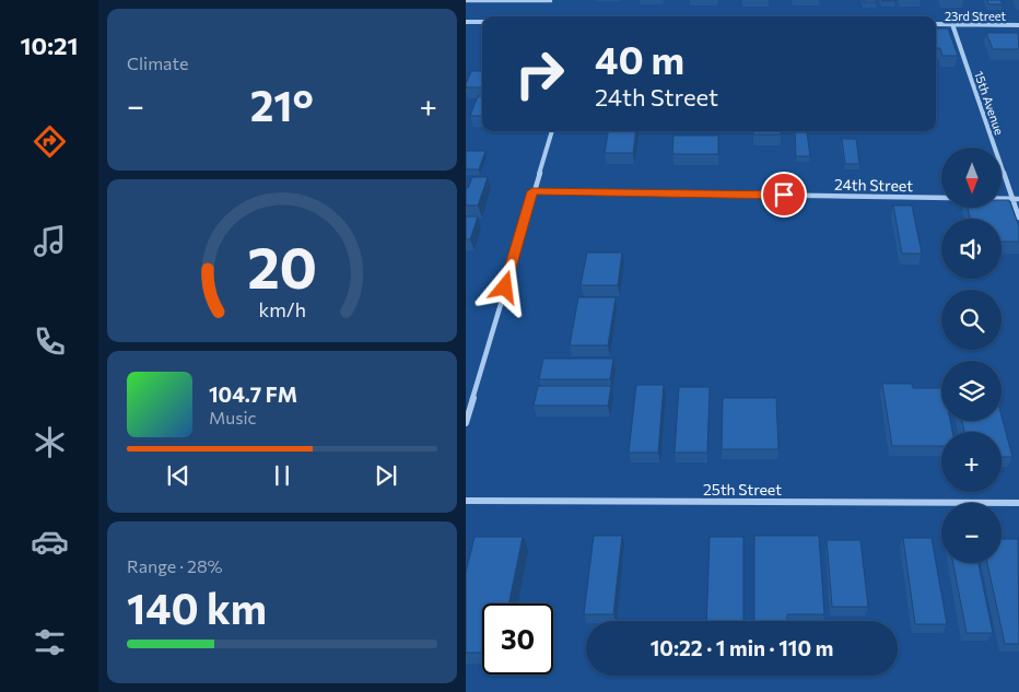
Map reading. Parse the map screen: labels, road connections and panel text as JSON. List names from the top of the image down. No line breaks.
{"streets":{"street":["23rd Street","15th Avenue","24th Street","25th Street"]},"crossings":[["23rd Street","15th Avenue"]],"north":"bottom","page":{"tabs":"10:21","tile":["Climate",["Range · 28%","140 km"]],"turn":["40 m","24th Street"],"heat":["−","21°","+"],"map_buttons":["+","−"],"song":["104.7 FM","Music"],"limit":"30","trip":"10:22 · 1 min · 110 m","gauge":["20","km/h"]}}
